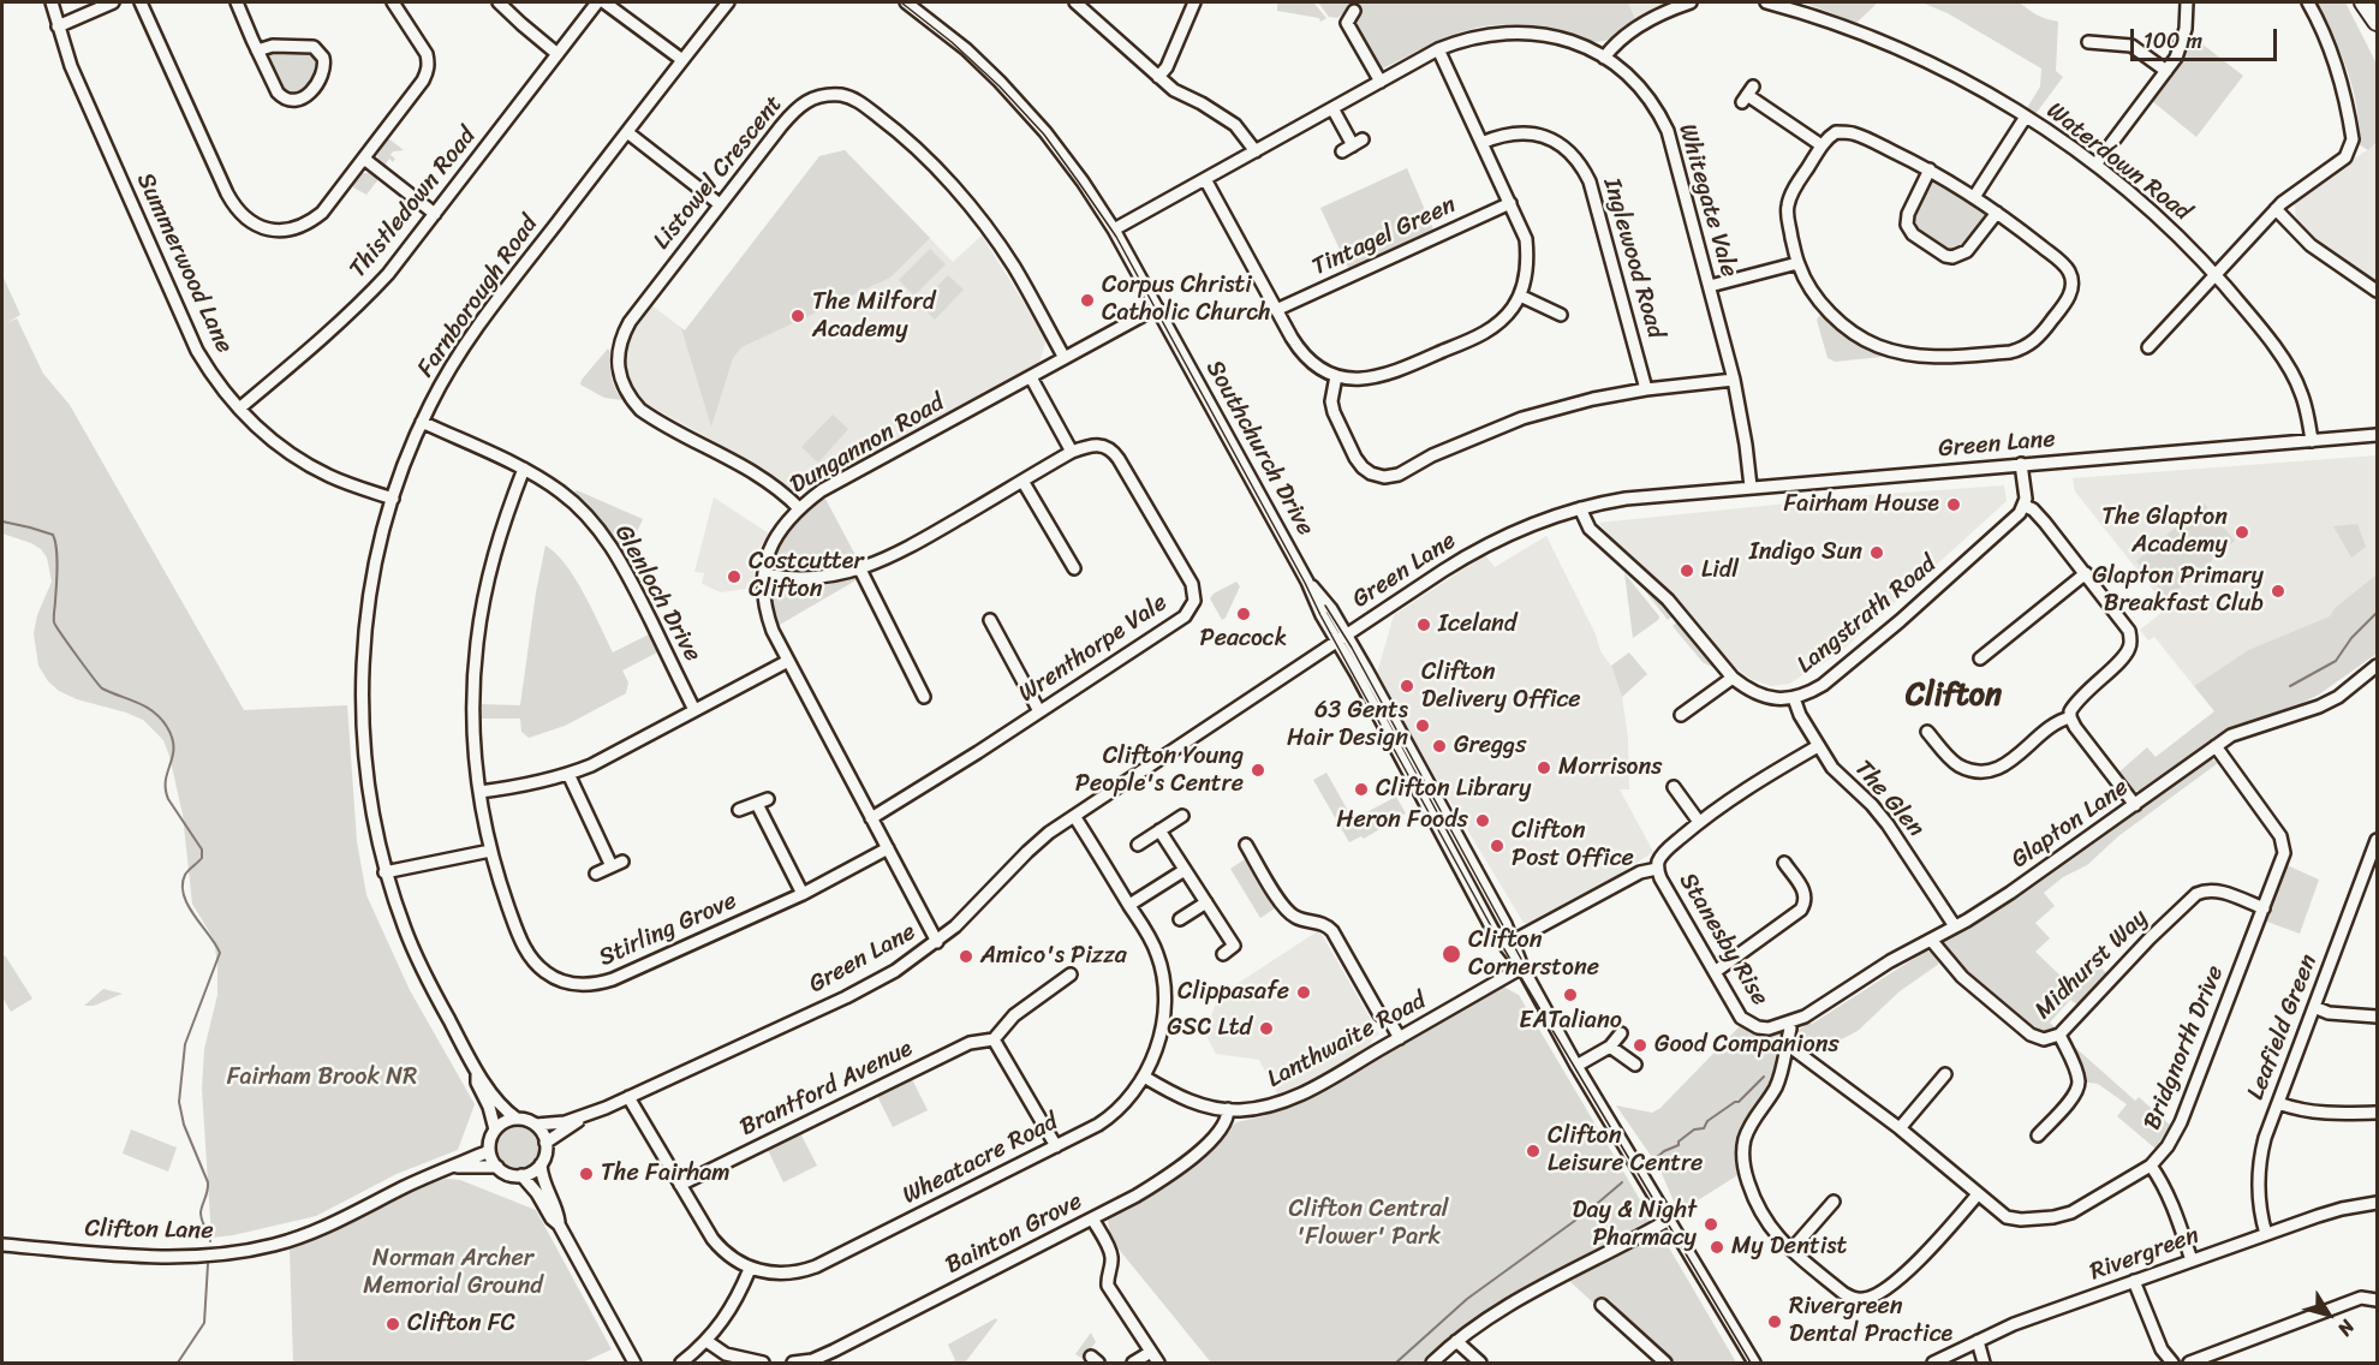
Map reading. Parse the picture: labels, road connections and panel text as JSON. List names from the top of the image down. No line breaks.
{"streets":{"street":["Waterdown Road","Listowel Crescent","Whitegate Vale","Thistledown Road","Tintagel Green","Inglewood Road","Summerwood Lane","Farnborough Road","Dungannon Road","Green Lane","Southchurch Drive","Glenloch Drive","Langstrath Road","Wrenthorpe Vale","The Glen","Glapton Lane","Stirling Grove","Stanesby Rise","Midhurst Way","Leafield Green","Lanthwaite Road","Bridgnorth Drive","Brantford Avenue","Wheatacre Road","Clifton Lane","Bainton Grove","Rivergreen"]},"crossings":[["Waterdown Road","Green Lane"],["Listowel Crescent","Dungannon Road"],["Whitegate Vale","Green Lane"],["Whitegate Vale","Southchurch Drive"],["Thistledown Road","Summerwood Lane"],["Summerwood Lane","Farnborough Road"],["Farnborough Road","Green Lane"],["Farnborough Road","Glenloch Drive"],["Farnborough Road","Clifton Lane"],["Dungannon Road","Green Lane"],["Dungannon Road","Southchurch Drive"],["Dungannon Road","Wrenthorpe Vale"],["Dungannon Road","Stirling Grove"],["Green Lane","Southchurch Drive"],["Green Lane","Langstrath Road"],["Green Lane","Wheatacre Road"],["Green Lane","Clifton Lane"],["Southchurch Drive","Lanthwaite Road"],["Glenloch Drive","Stirling Grove"],["Langstrath Road","The Glen"],["The Glen","Glapton Lane"],["The Glen","Stanesby Rise"],["Glapton Lane","Stanesby Rise"],["Glapton Lane","Midhurst Way"],["Glapton Lane","Bridgnorth Drive"],["Midhurst Way","Bridgnorth Drive"],["Leafield Green","Rivergreen"],["Lanthwaite Road","Wheatacre Road"],["Lanthwaite Road","Bainton Grove"]],"districts":["Clifton"],"parks":["Fairham Brook NR","Clifton Central 'Flower' Park","Norman Archer Memorial Ground"],"places":["Corpus Christi Catholic Church","The Milford Academy","Fairham House","The Glapton Academy","Indigo Sun","Lidl","Costcutter Clifton","Glapton Primary Breakfast Club","Peacock","Iceland","Clifton Delivery Office","63 Gents Hair Design","Greggs","Morrisons","Clifton Young People's Centre","Clifton Library","Heron Foods","Clifton Post Office","Clifton Cornerstone","Amico's Pizza","Clippasafe","EATaliano","GSC Ltd","Good Companions","Clifton Leisure Centre","The Fairham","Day & Night Pharmacy","My Dentist","Rivergreen Dental Practice","Clifton FC"],"scale_bar":"100 m","north":"bottom right"}
